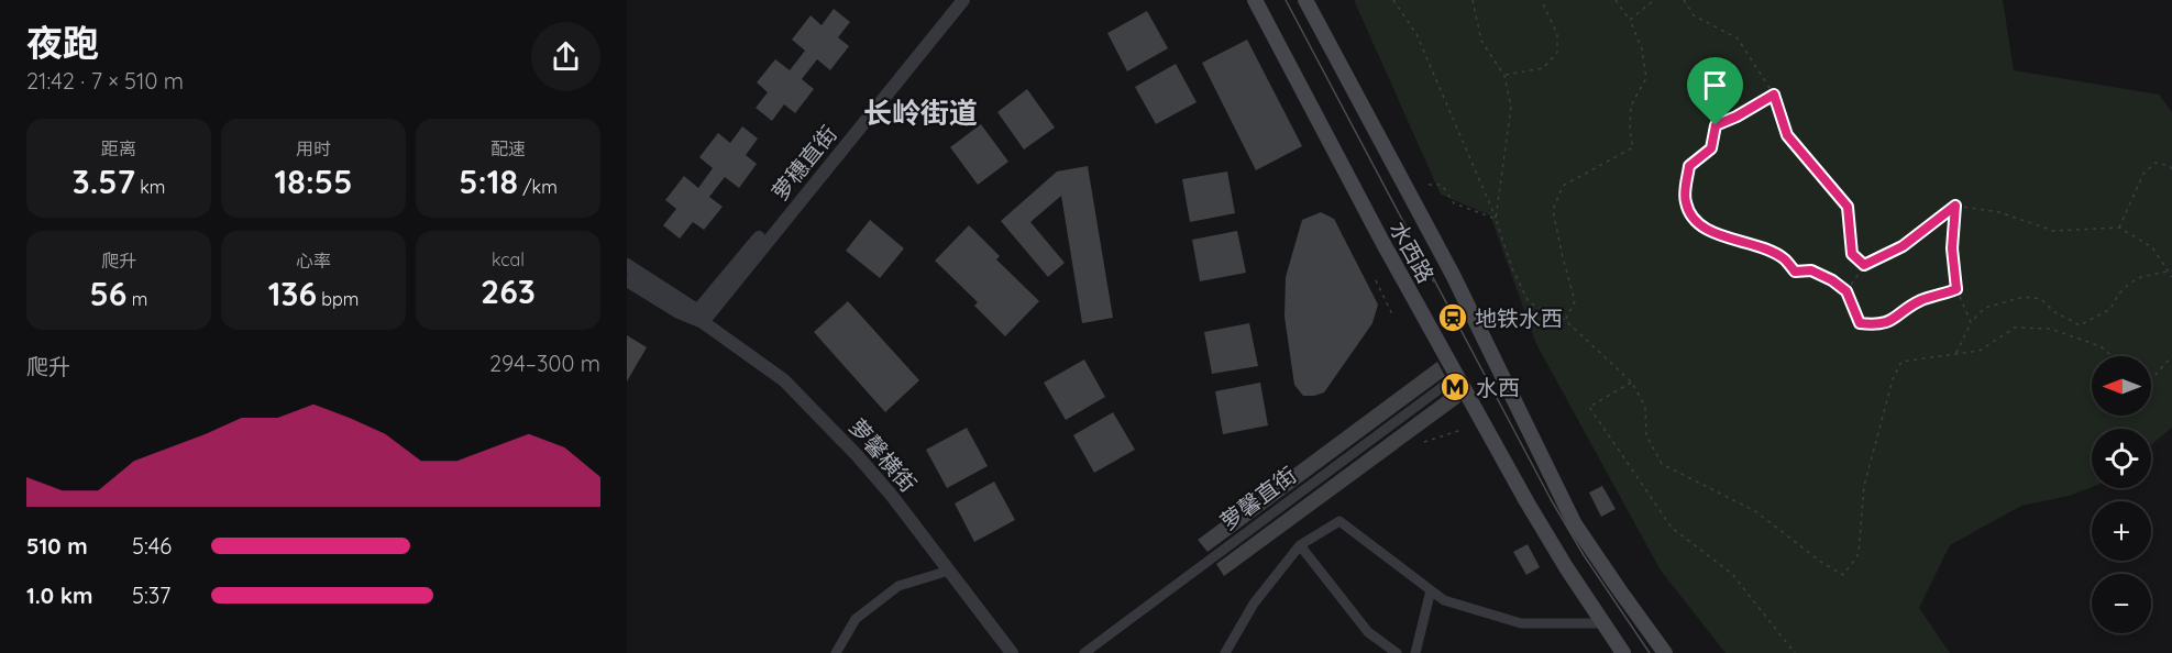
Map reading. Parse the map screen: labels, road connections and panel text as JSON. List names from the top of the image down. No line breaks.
{"streets":{"main road":["水西路"],"street":["萝穗直街","萝馨横街","萝馨直街"]},"crossings":[["萝穗直街","萝馨横街"],["水西路","萝馨直街"]],"districts":["长岭街道"],"places":{"station":["地铁水西"],"metro station":["水西"]},"north":"left","page":{"heading":["夜跑","21:42 · 7 × 510 m"],"stats":[["距离","3.57 km"],["用时","18:55"],["配速","5:18 /km"],["爬升","56 m"],["心率","136 bpm"],["kcal","263"]],"chart":["爬升","294–300 m"],"map_buttons":["+","−"],"list":[{"name":"510 m","note":"5:46"},{"name":"1.0 km","note":"5:37"}]}}
